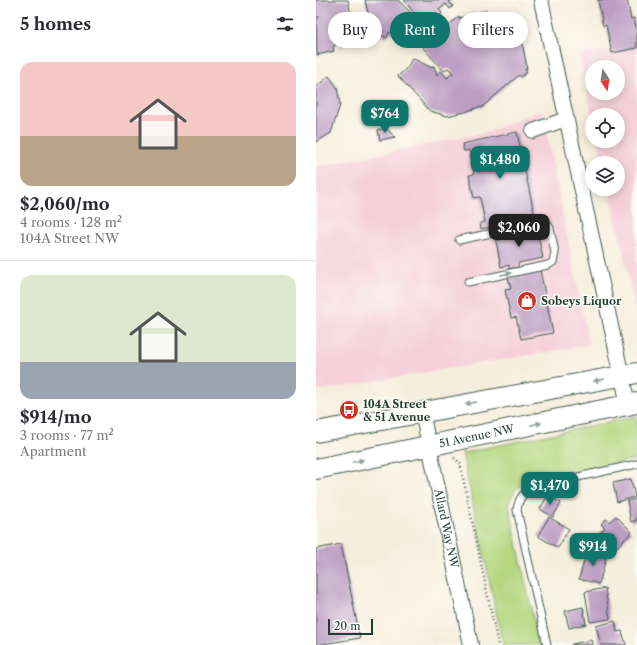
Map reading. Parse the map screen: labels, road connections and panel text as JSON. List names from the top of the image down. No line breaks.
{"streets":{"main road":["51 Avenue NW"],"street":["Allard Way NW"]},"crossings":[["51 Avenue NW","Allard Way NW"]],"places":{"shop":["Sobeys Liquor"],"bus stop":["104A Street & 51 Avenue"]},"scale_bar":"20 m","north":"bottom","page":{"heading":"5 homes","chip":["Buy","Rent","Filters"],"list":[{"name":"$2,060/mo","note":"4 rooms · 128 m² · 104A Street NW"},{"name":"$914/mo","note":"3 rooms · 77 m² · Apartment"}],"price":["$764","$1,480","$2,060","$1,470","$914"],"scale":"20 m"}}
